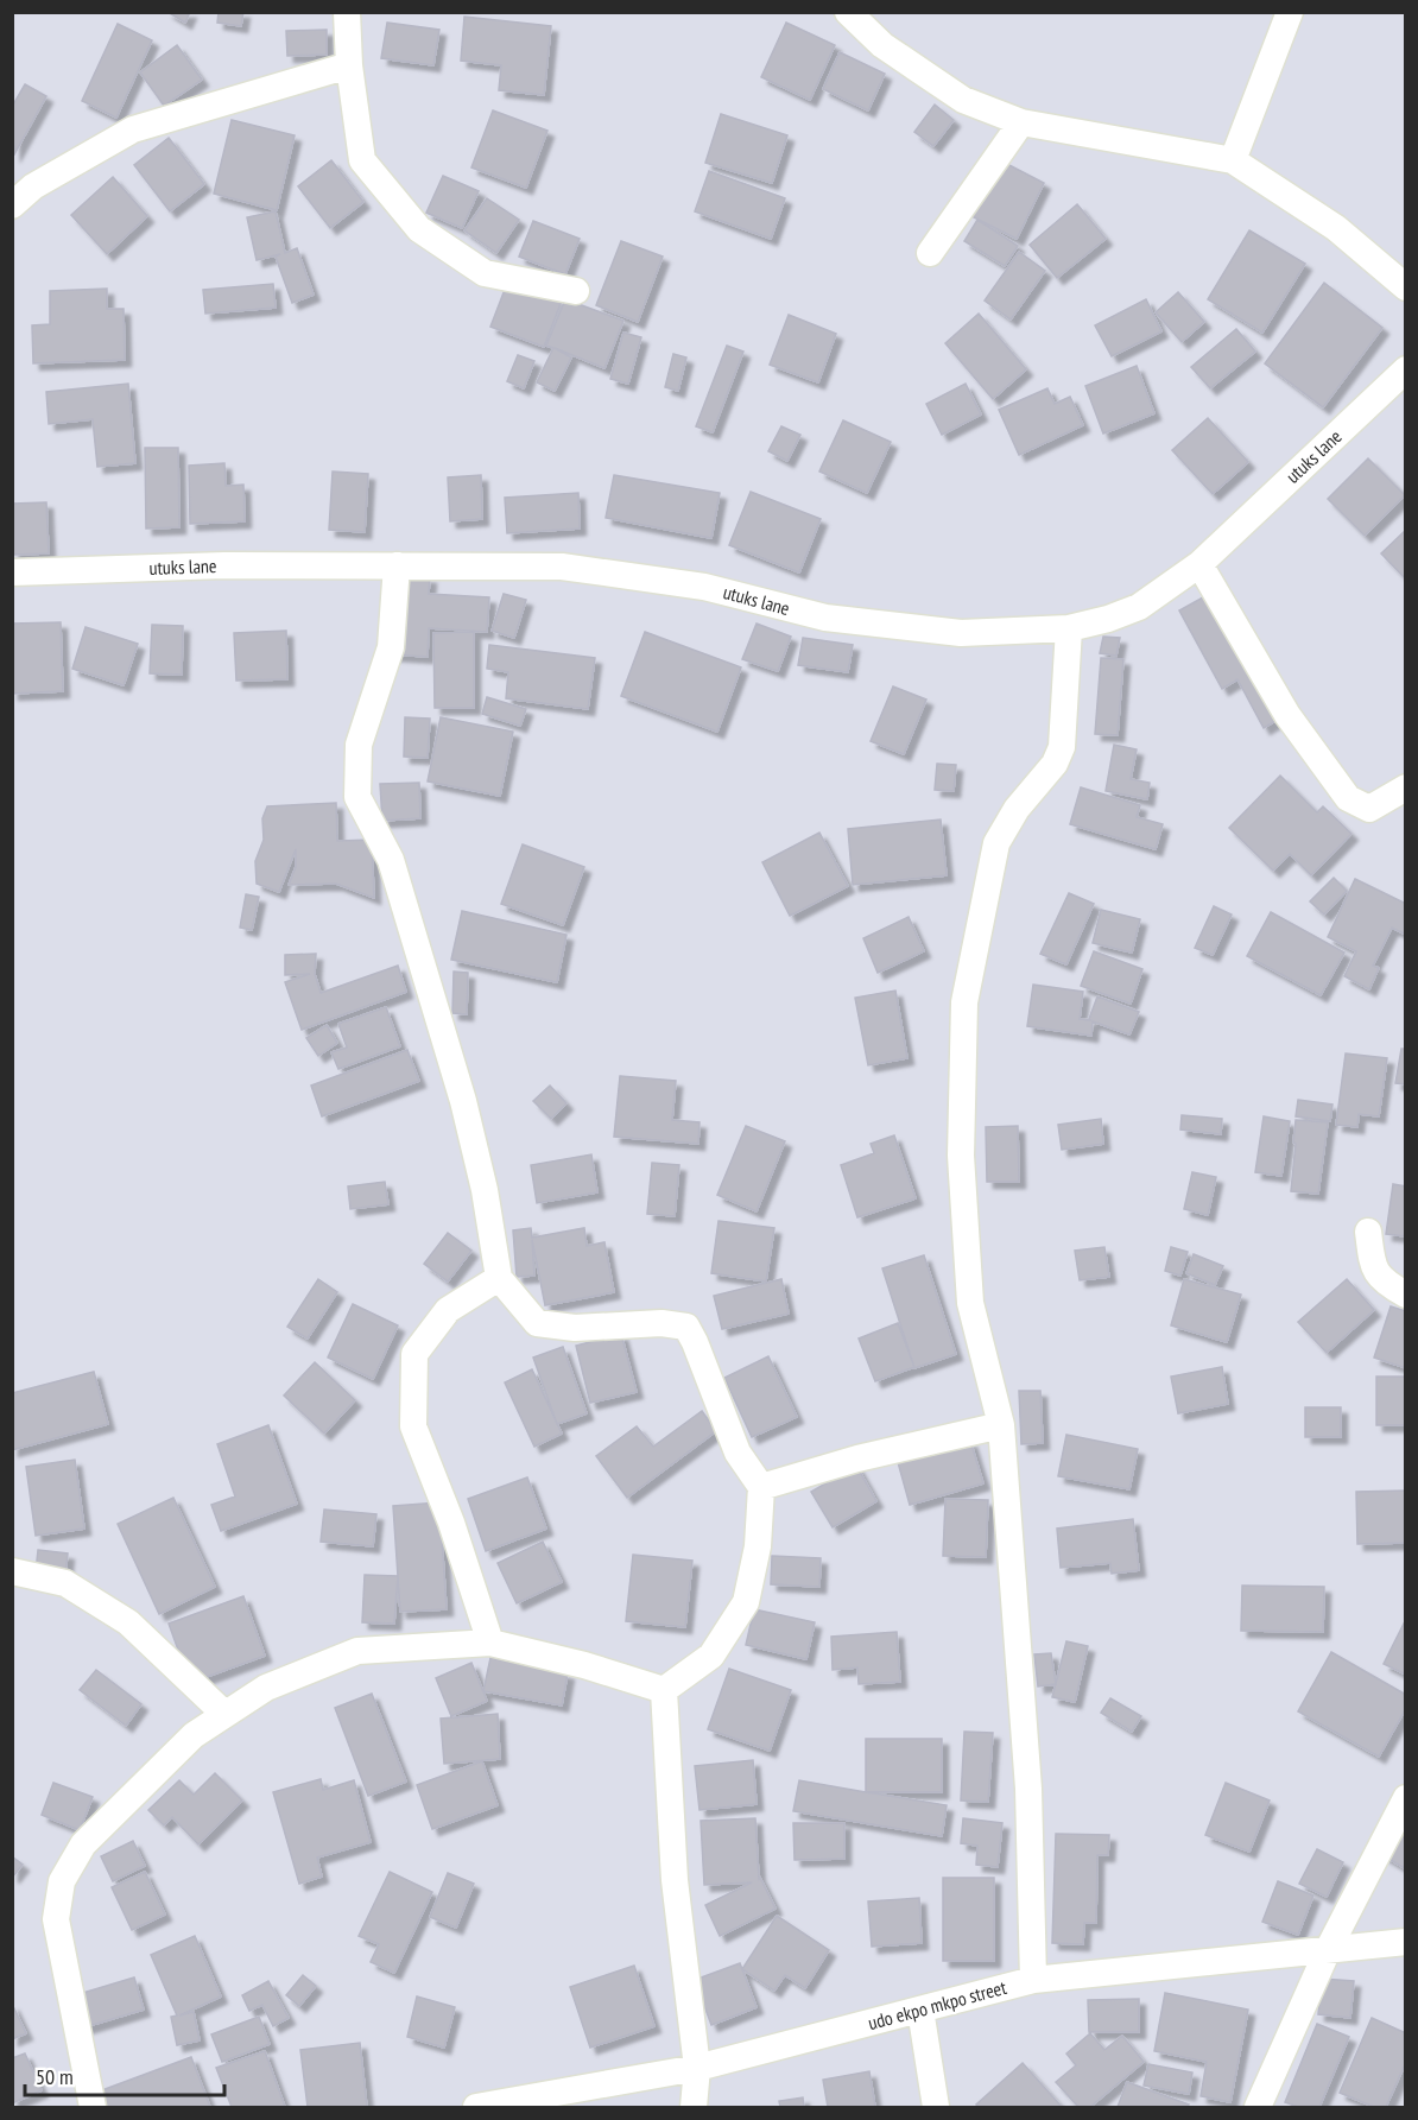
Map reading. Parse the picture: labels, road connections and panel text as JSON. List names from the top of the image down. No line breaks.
{"streets":{"street":["utuks lane","udo ekpo mkpo street"]},"scale_bar":"50 m"}
